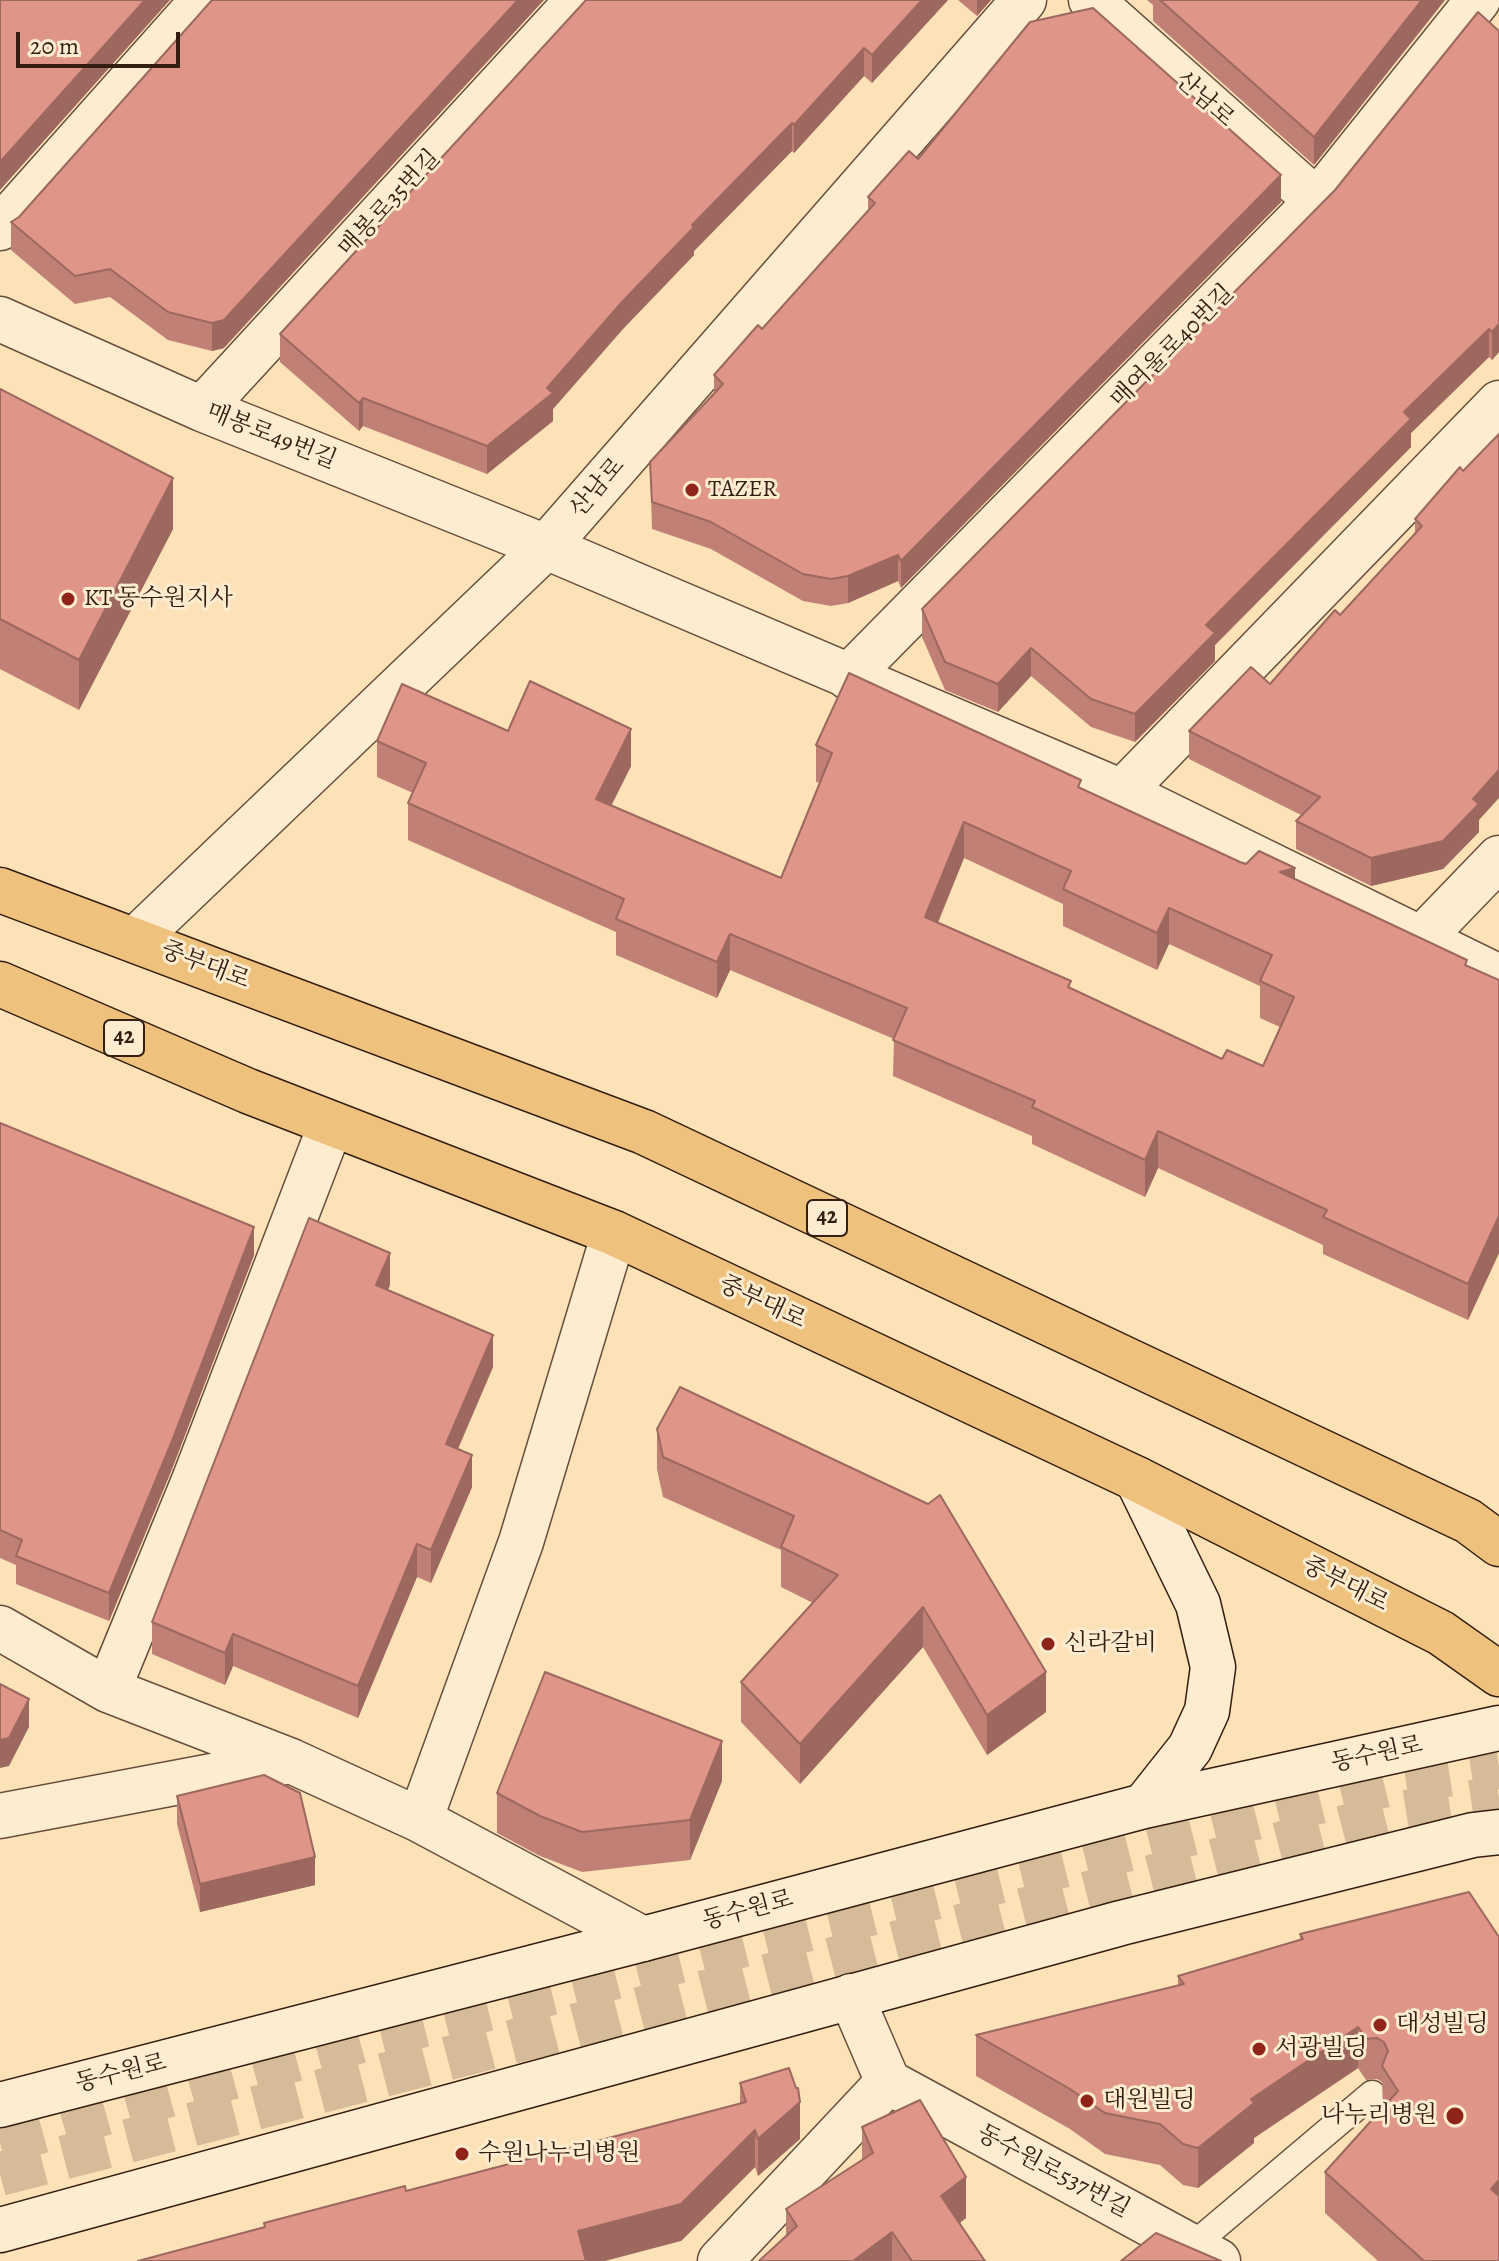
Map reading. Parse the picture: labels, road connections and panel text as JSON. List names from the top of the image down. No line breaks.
{"streets":{"main road":["중부대로","42"],"street":["산남로","매봉로35번길","매여울로40번길","매봉로49번길","동수원로","동수원로537번길"]},"crossings":[["산남로","매여울로40번길"],["산남로","매봉로49번길"],["산남로","중부대로"],["매봉로35번길","매봉로49번길"]],"places":["TAZER","KT 동수원지사","신라갈비","대성빌딩","서광빌딩","대원빌딩","나누리병원","수원나누리병원"],"scale_bar":"20 m"}
